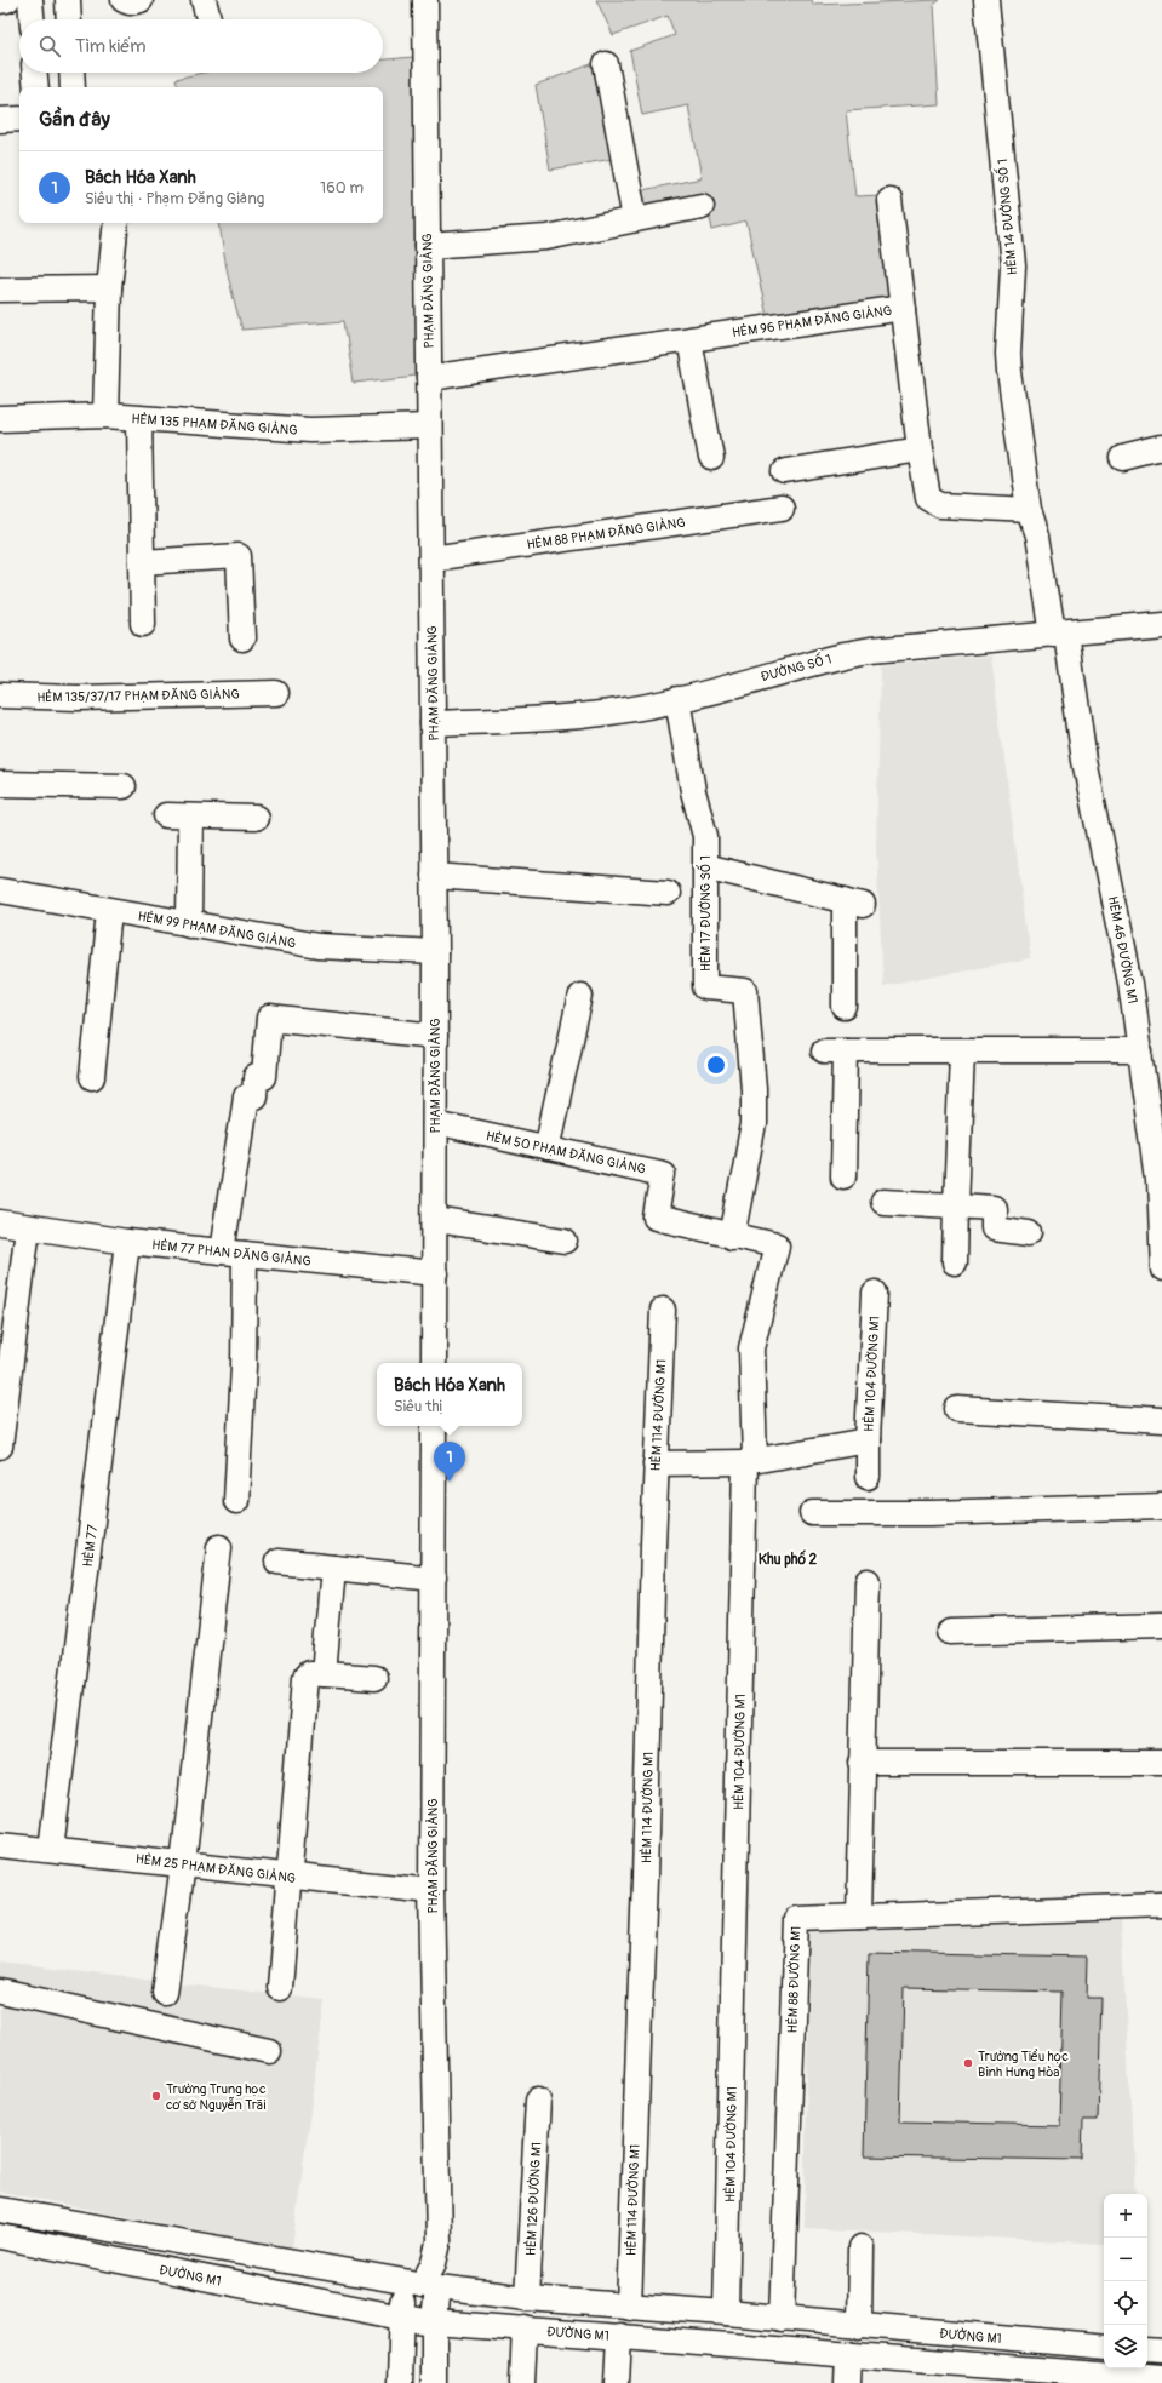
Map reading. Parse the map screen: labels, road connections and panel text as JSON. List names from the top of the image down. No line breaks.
{"streets":{"street":["HẺM 14 ĐƯỜNG SỐ 1","PHẠM ĐĂNG GIẢNG","HẺM 96 PHẠM ĐĂNG GIẢNG","HẺM 135 PHẠM ĐĂNG GIẢNG","HẺM 88 PHẠM ĐĂNG GIẢNG","ĐƯỜNG SỐ 1","HẺM 135/37/17 PHẠM ĐĂNG GIẢNG","HẺM 17 ĐƯỜNG SỐ 1","HẺM 99 PHẠM ĐĂNG GIẢNG","HẺM 46 ĐƯỜNG M1","HẺM 50 PHẠM ĐĂNG GIẢNG","HẺM 77 PHAN ĐĂNG GIẢNG","HẺM 104 ĐƯỜNG M1","HẺM 114 ĐƯỜNG M1","HẺM 77","HẺM 25 PHẠM ĐĂNG GIẢNG","HẺM 88 ĐƯỜNG M1","HẺM 126 ĐƯỜNG M1","ĐƯỜNG M1"]},"crossings":[["HẺM 14 ĐƯỜNG SỐ 1","HẺM 96 PHẠM ĐĂNG GIẢNG"],["HẺM 14 ĐƯỜNG SỐ 1","ĐƯỜNG SỐ 1"],["HẺM 14 ĐƯỜNG SỐ 1","HẺM 46 ĐƯỜNG M1"],["PHẠM ĐĂNG GIẢNG","HẺM 96 PHẠM ĐĂNG GIẢNG"],["PHẠM ĐĂNG GIẢNG","HẺM 135 PHẠM ĐĂNG GIẢNG"],["PHẠM ĐĂNG GIẢNG","HẺM 88 PHẠM ĐĂNG GIẢNG"],["PHẠM ĐĂNG GIẢNG","ĐƯỜNG SỐ 1"],["PHẠM ĐĂNG GIẢNG","HẺM 99 PHẠM ĐĂNG GIẢNG"],["PHẠM ĐĂNG GIẢNG","HẺM 50 PHẠM ĐĂNG GIẢNG"],["PHẠM ĐĂNG GIẢNG","HẺM 77 PHAN ĐĂNG GIẢNG"],["PHẠM ĐĂNG GIẢNG","HẺM 25 PHẠM ĐĂNG GIẢNG"],["PHẠM ĐĂNG GIẢNG","ĐƯỜNG M1"],["ĐƯỜNG SỐ 1","HẺM 17 ĐƯỜNG SỐ 1"],["ĐƯỜNG SỐ 1","HẺM 46 ĐƯỜNG M1"],["HẺM 17 ĐƯỜNG SỐ 1","HẺM 50 PHẠM ĐĂNG GIẢNG"],["HẺM 77 PHAN ĐĂNG GIẢNG","HẺM 77"],["HẺM 104 ĐƯỜNG M1","ĐƯỜNG M1"],["HẺM 114 ĐƯỜNG M1","ĐƯỜNG M1"],["HẺM 77","HẺM 25 PHẠM ĐĂNG GIẢNG"],["HẺM 88 ĐƯỜNG M1","ĐƯỜNG M1"],["HẺM 126 ĐƯỜNG M1","ĐƯỜNG M1"]],"districts":["Khu phố 2"],"places":["Trường Tiểu học Bình Hưng Hòa","Trường Trung học cơ sở Nguyễn Trãi"],"page":{"search":"Tìm kiếm","heading":"Gần đây","list":[{"mark":"1","name":"Bách Hóa Xanh","note":"Siêu thị · Phạm Đăng Giảng","value":"160 m"}],"popup":["Bách Hóa Xanh","Siêu thị"],"pins":"1","map_buttons":["+","−"]}}
